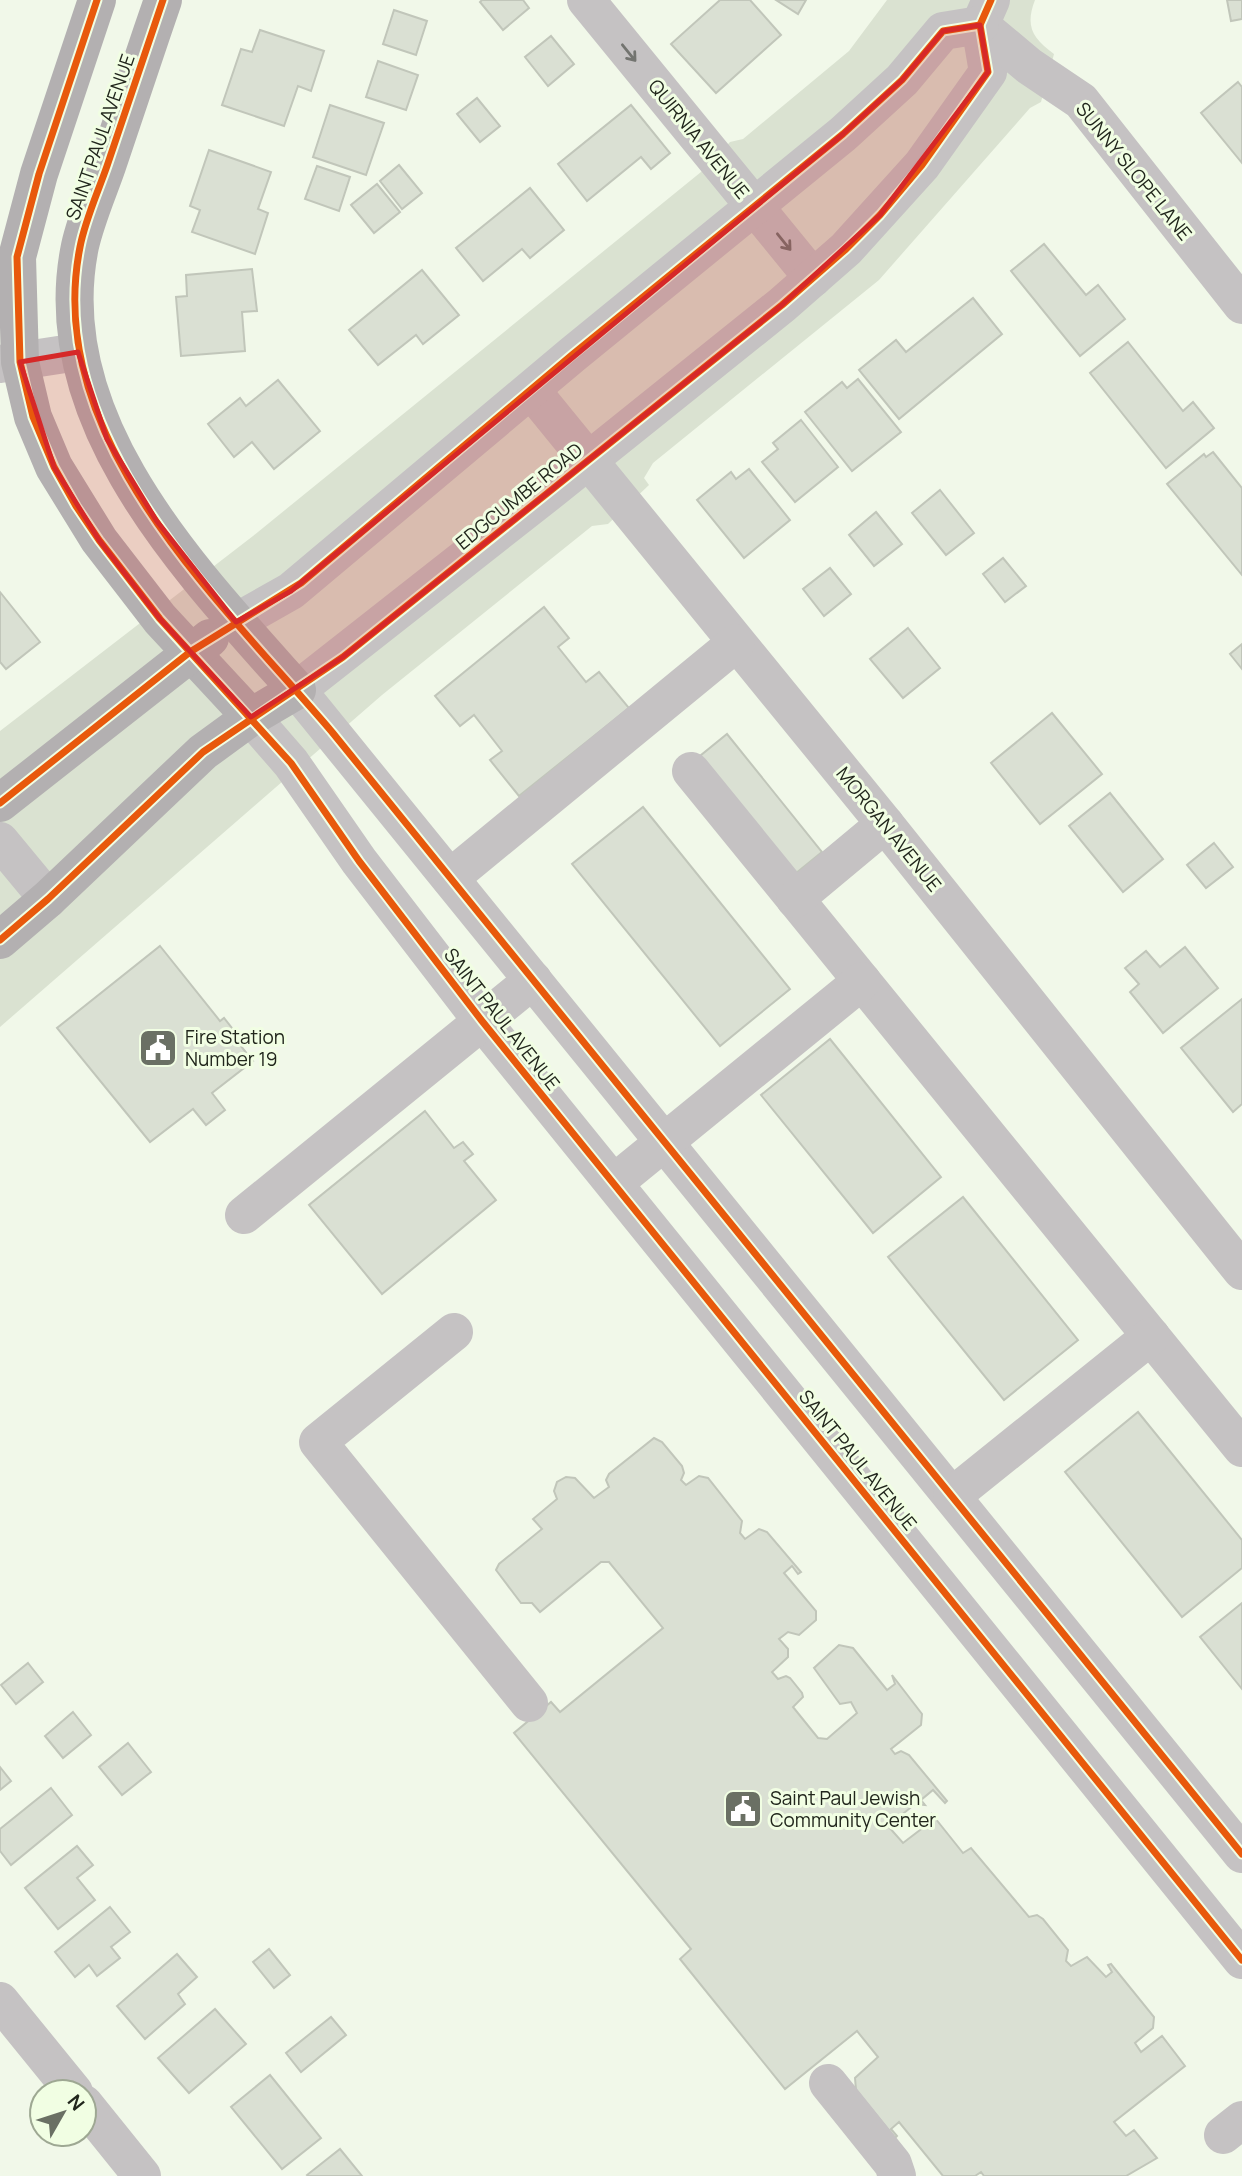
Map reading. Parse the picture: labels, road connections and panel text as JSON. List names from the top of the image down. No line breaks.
{"streets":{"main road":["SAINT PAUL AVENUE","EDGCUMBE ROAD"],"street":["QUIRNIA AVENUE","SUNNY SLOPE LANE","MORGAN AVENUE"]},"crossings":[["SAINT PAUL AVENUE","EDGCUMBE ROAD"],["QUIRNIA AVENUE","EDGCUMBE ROAD"],["SUNNY SLOPE LANE","EDGCUMBE ROAD"],["EDGCUMBE ROAD","MORGAN AVENUE"]],"one_way":["QUIRNIA AVENUE"],"places":{"public building":["Fire Station Number 19","Saint Paul Jewish Community Center"]},"north":"top right"}
